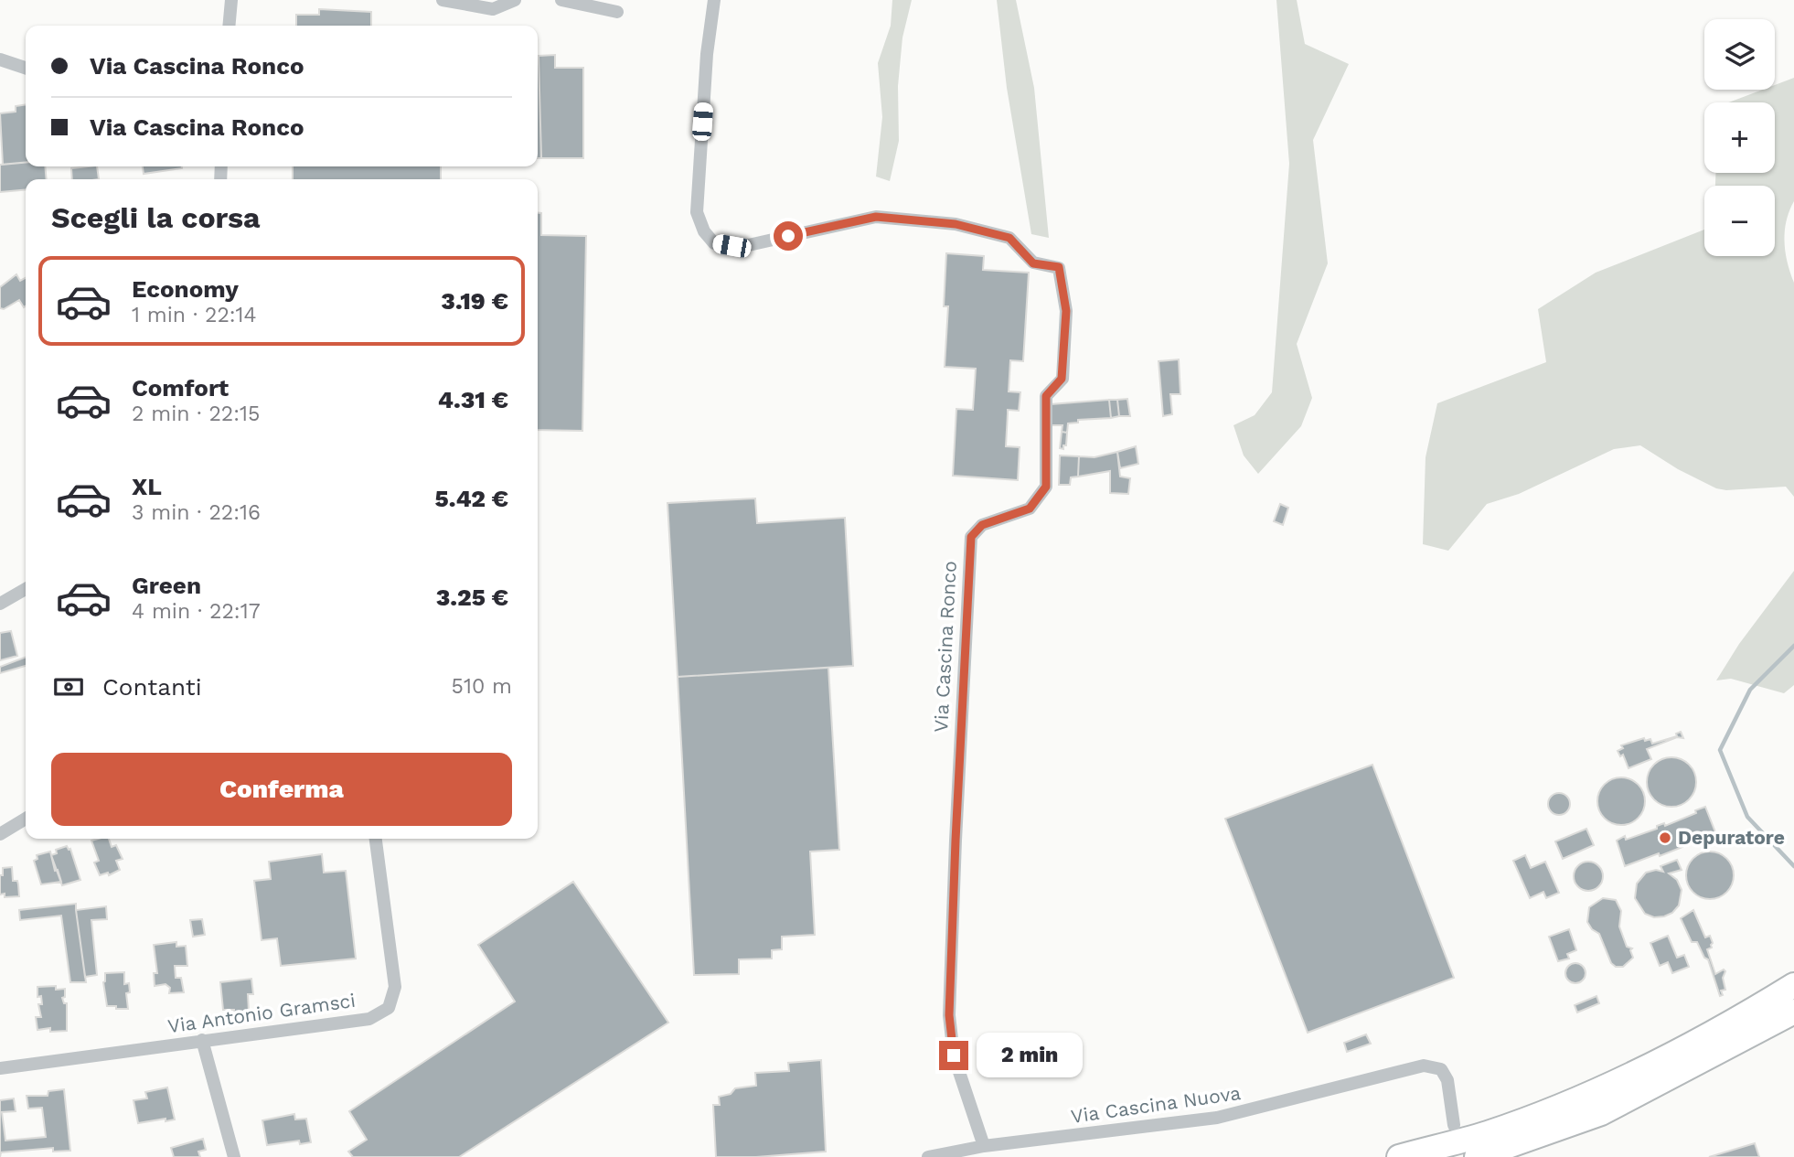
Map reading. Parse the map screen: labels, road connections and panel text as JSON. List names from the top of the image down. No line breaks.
{"streets":{"street":["Via Cascina Ronco","Via Antonio Gramsci","Via Cascina Nuova"]},"crossings":[["Via Cascina Ronco","Via Cascina Nuova"]],"places":["Depuratore"],"page":{"map_buttons":["+","−"],"banner":["Via Cascina Ronco","Via Cascina Ronco"],"heading":"Scegli la corsa","list":[{"name":"Economy","note":"1 min · 22:14","value":"3.19 €"},{"name":"Comfort","note":"2 min · 22:15","value":"4.31 €"},{"name":"XL","note":"3 min · 22:16","value":"5.42 €"},{"name":"Green","note":"4 min · 22:17","value":"3.25 €"}],"pay":["Contanti","510 m"],"buttons":"Conferma","bubble":"2 min"}}
